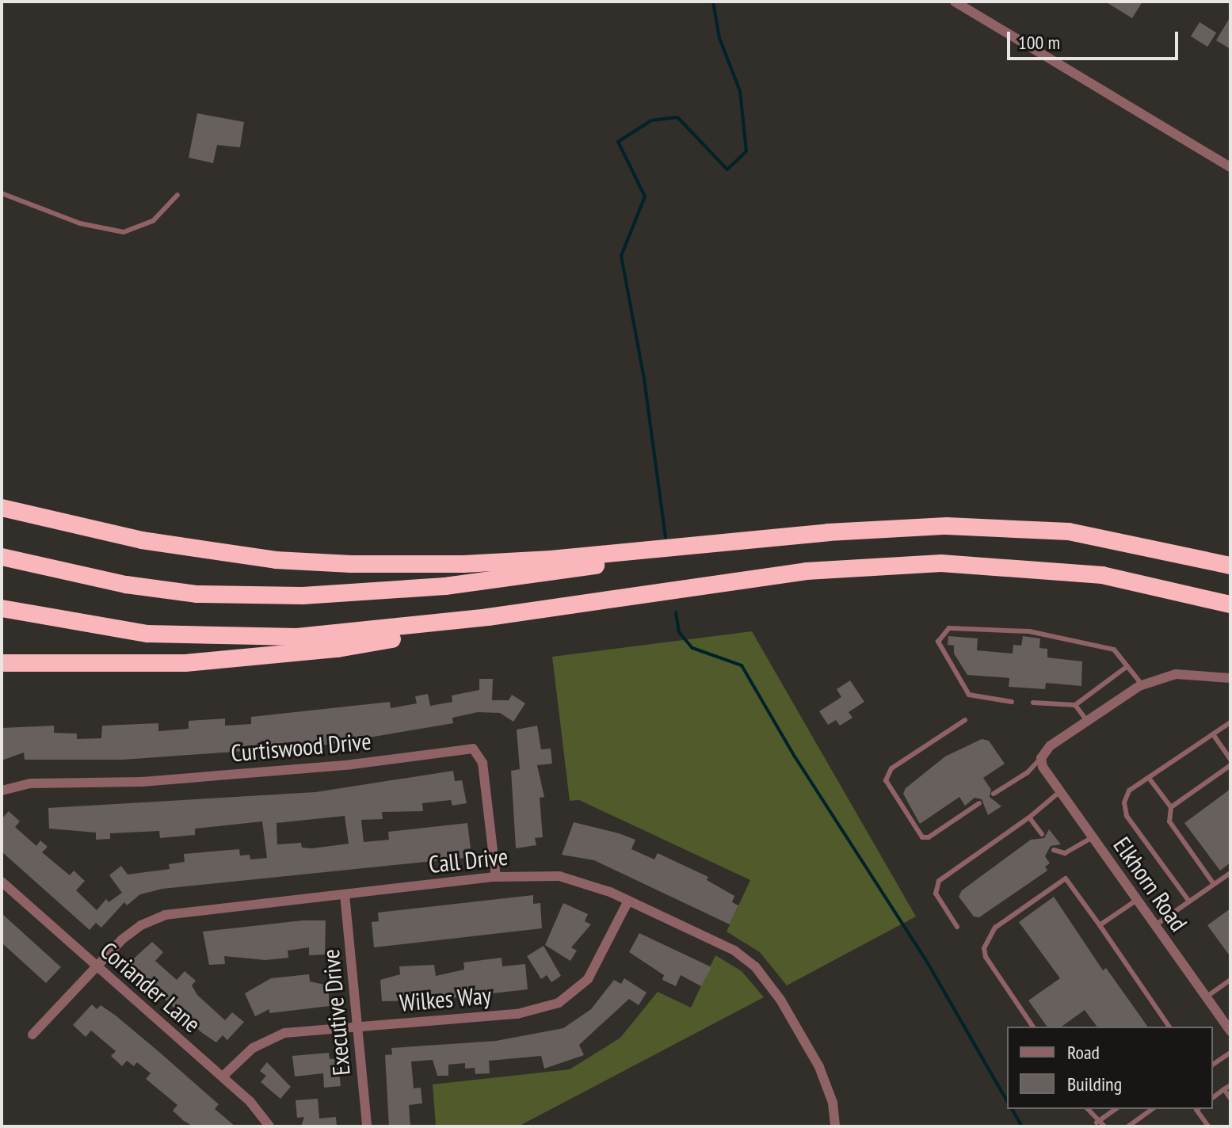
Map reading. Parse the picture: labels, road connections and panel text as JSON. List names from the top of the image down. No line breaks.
{"streets":{"street":["Curtiswood Drive","Call Drive","Elkhorn Road","Coriander Lane","Wilkes Way","Executive Drive"]},"crossings":[["Curtiswood Drive","Call Drive"],["Call Drive","Coriander Lane"],["Call Drive","Wilkes Way"],["Call Drive","Executive Drive"],["Coriander Lane","Wilkes Way"],["Wilkes Way","Executive Drive"]],"legend":["Road","Building"],"scale_bar":"100 m"}
